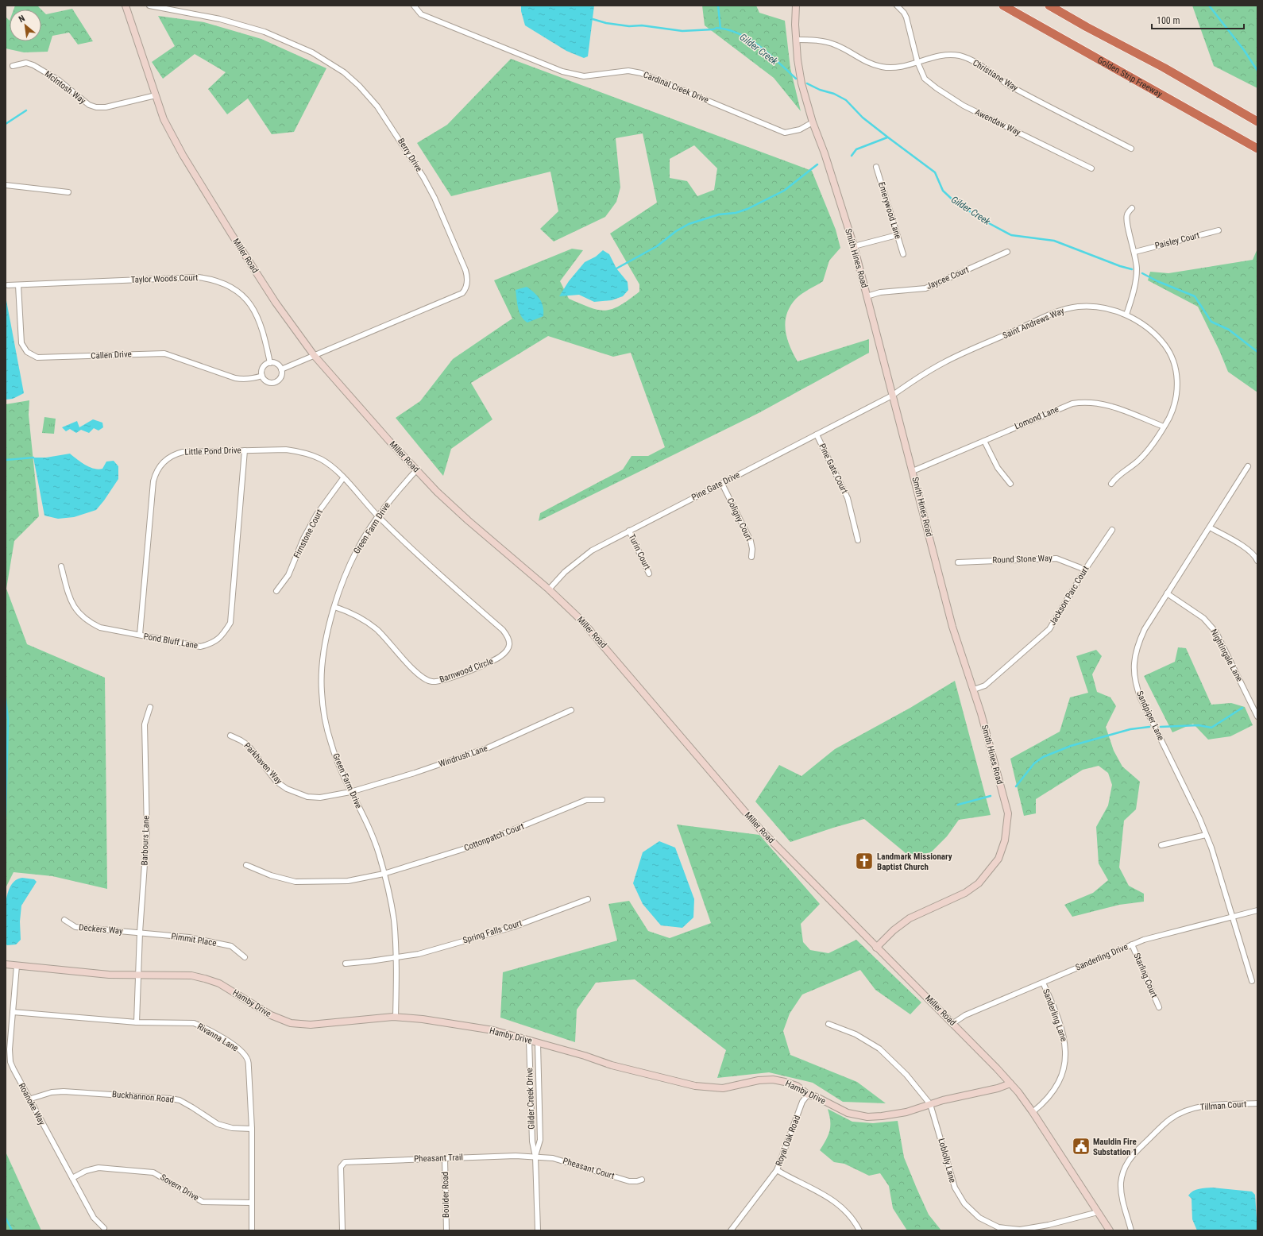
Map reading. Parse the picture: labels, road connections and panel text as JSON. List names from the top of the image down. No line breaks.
{"streets":{"highway":["Golden Strip Freeway"],"street":["Christiane Way","McIntosh Way","Cardinal Creek Drive","Awendaw Way","Berry Drive","Emerywood Lane","Paisley Court","Miller Road","Smith Hines Road","Jaycee Court","Taylor Woods Court","Saint Andrews Way","Callen Drive","Lomond Lane","Little Pond Drive","Pine Gate Court","Pine Gate Drive","Coligny Court","Green Farm Drive","Firnstone Court","Turin Court","Round Stone Way","Jackson Parc Court","Pond Bluff Lane","Nightingale Lane","Barnwood Circle","Sandpiper Lane","Windrush Lane","Parkhaven Way","Cottonpatch Court","Barbours Lane","Deckers Way","Spring Falls Court","Pimmit Place","Sanderling Drive","Starling Court","Hamby Drive","Sanderling Lane","Rivanna Lane","Buckhannon Road","Gilder Creek Drive","Roanoke Way","Tillman Court","Royal Oak Road","Pheasant Trail","Loblolly Lane","Pheasant Court","Sovern Drive","Boulder Road"]},"crossings":[["Christiane Way","Awendaw Way"],["Christiane Way","Smith Hines Road"],["McIntosh Way","Miller Road"],["Cardinal Creek Drive","Smith Hines Road"],["Berry Drive","Miller Road"],["Miller Road","Smith Hines Road"],["Miller Road","Pine Gate Drive"],["Miller Road","Green Farm Drive"],["Miller Road","Sanderling Drive"],["Miller Road","Hamby Drive"],["Miller Road","Sanderling Lane"],["Miller Road","Loblolly Lane"],["Smith Hines Road","Jaycee Court"],["Smith Hines Road","Saint Andrews Way"],["Smith Hines Road","Lomond Lane"],["Smith Hines Road","Pine Gate Drive"],["Smith Hines Road","Jackson Parc Court"],["Taylor Woods Court","Callen Drive"],["Saint Andrews Way","Lomond Lane"],["Saint Andrews Way","Pine Gate Drive"],["Little Pond Drive","Green Farm Drive"],["Little Pond Drive","Firnstone Court"],["Little Pond Drive","Pond Bluff Lane"],["Little Pond Drive","Barnwood Circle"],["Pine Gate Court","Pine Gate Drive"],["Pine Gate Drive","Coligny Court"],["Pine Gate Drive","Turin Court"],["Green Farm Drive","Barnwood Circle"],["Green Farm Drive","Windrush Lane"],["Green Farm Drive","Parkhaven Way"],["Green Farm Drive","Cottonpatch Court"],["Green Farm Drive","Spring Falls Court"],["Green Farm Drive","Hamby Drive"],["Round Stone Way","Jackson Parc Court"],["Nightingale Lane","Sandpiper Lane"],["Sandpiper Lane","Sanderling Drive"],["Windrush Lane","Parkhaven Way"],["Barbours Lane","Deckers Way"],["Barbours Lane","Pimmit Place"],["Barbours Lane","Hamby Drive"],["Barbours Lane","Rivanna Lane"],["Deckers Way","Pimmit Place"],["Sanderling Drive","Starling Court"],["Sanderling Drive","Sanderling Lane"],["Hamby Drive","Gilder Creek Drive"],["Hamby Drive","Roanoke Way"],["Hamby Drive","Royal Oak Road"],["Hamby Drive","Loblolly Lane"],["Rivanna Lane","Buckhannon Road"],["Rivanna Lane","Roanoke Way"],["Rivanna Lane","Sovern Drive"],["Buckhannon Road","Roanoke Way"],["Gilder Creek Drive","Pheasant Trail"],["Gilder Creek Drive","Pheasant Court"],["Roanoke Way","Sovern Drive"],["Pheasant Trail","Pheasant Court"],["Pheasant Trail","Boulder Road"]],"water":["Gilder Creek"],"places":{"church":["Landmark Missionary Baptist Church"],"public building":["Mauldin Fire Substation 1"]},"scale_bar":"100 m","north":"top left"}
